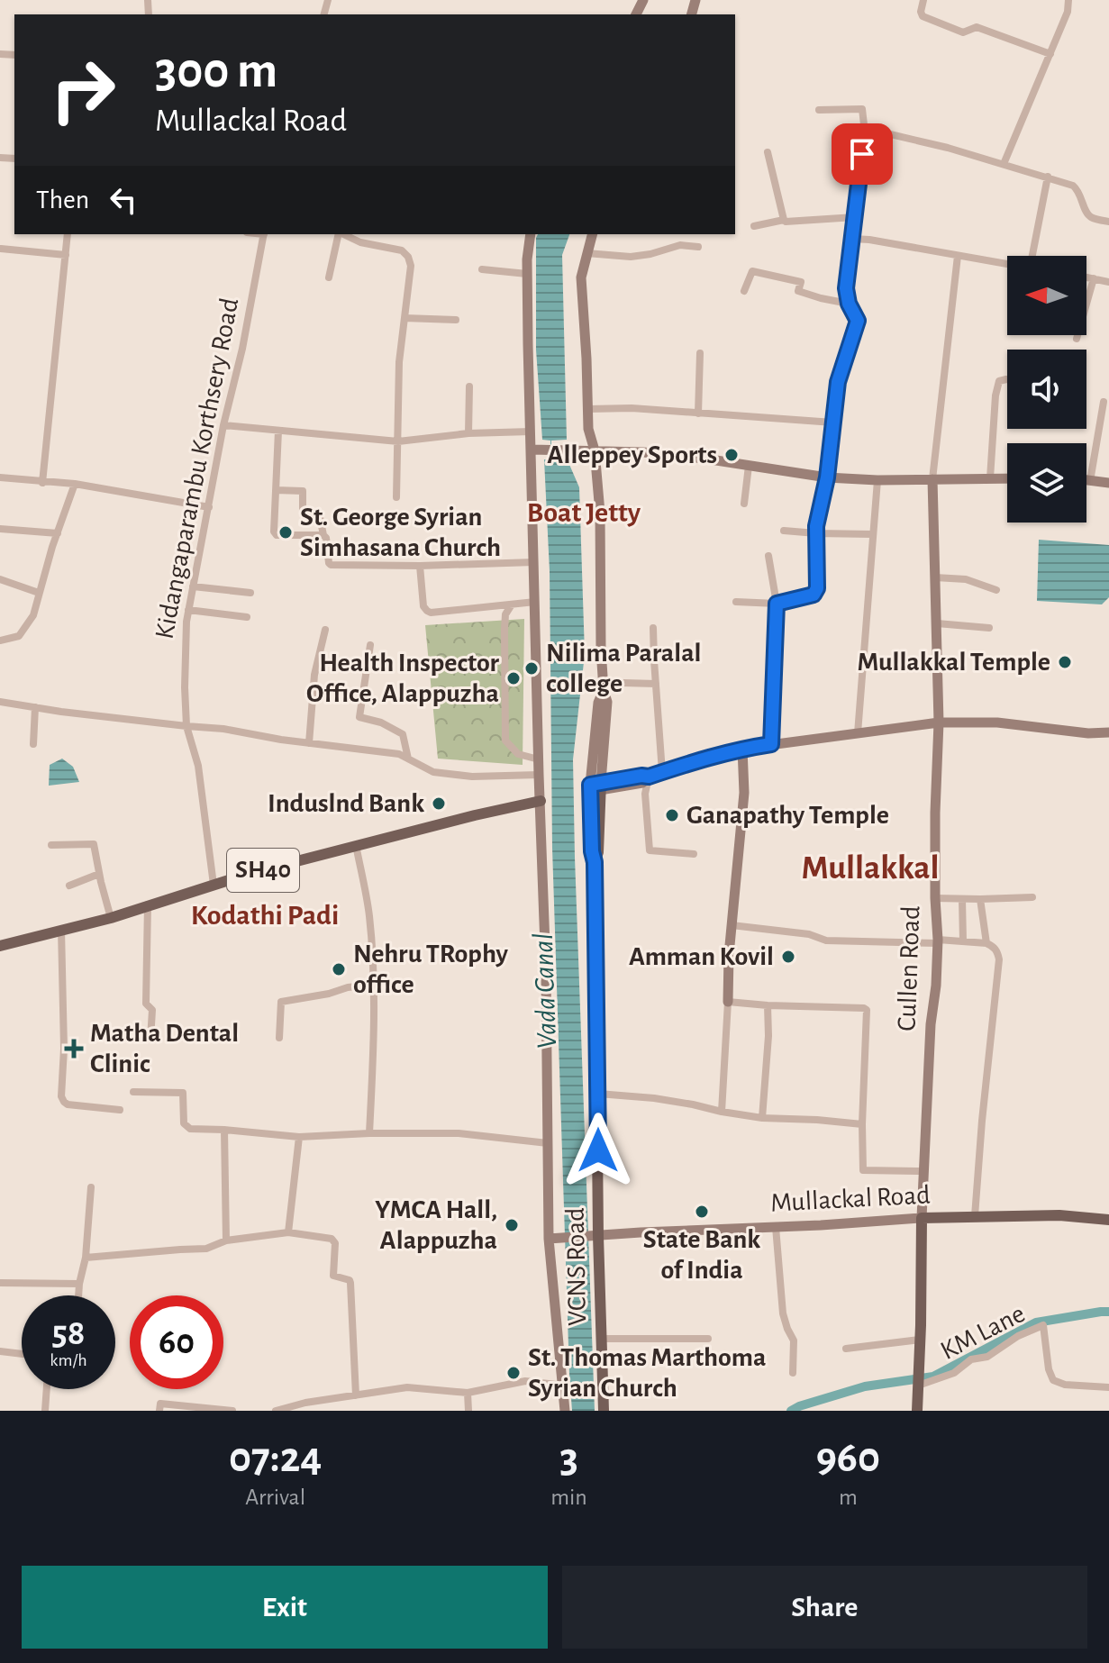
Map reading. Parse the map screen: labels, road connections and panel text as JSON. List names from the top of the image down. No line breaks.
{"streets":{"main road":["SH40","Cullen Road","Mullackal Road","VCNS Road"],"street":["Kidangaparambu Korthsery Road","KM Lane"]},"crossings":[["Kidangaparambu Korthsery Road","SH40"],["Cullen Road","Mullackal Road"],["Cullen Road","KM Lane"],["Mullackal Road","VCNS Road"]],"districts":["Boat Jetty","Mullakkal","Kodathi Padi"],"water":["Vada Canal"],"places":{"other":["Alleppey Sports","St. George Syrian Simhasana Church","Mullakkal Temple","Nilima Paralal college","Health Inspector Office, Alappuzha","Induslnd Bank","Ganapathy Temple","Amman Kovil","Nehru TRophy office","State Bank of India","YMCA Hall, Alappuzha","St. Thomas Marthoma Syrian Church"],"health":["Matha Dental Clinic"]},"north":"left","page":{"turn":["300 m","Mullackal Road"],"then":"Then","speed":"58 km/h","limit":"60","eta":["07:24","Arrival","3","min","960","m"],"buttons":["Exit","Share"]}}
